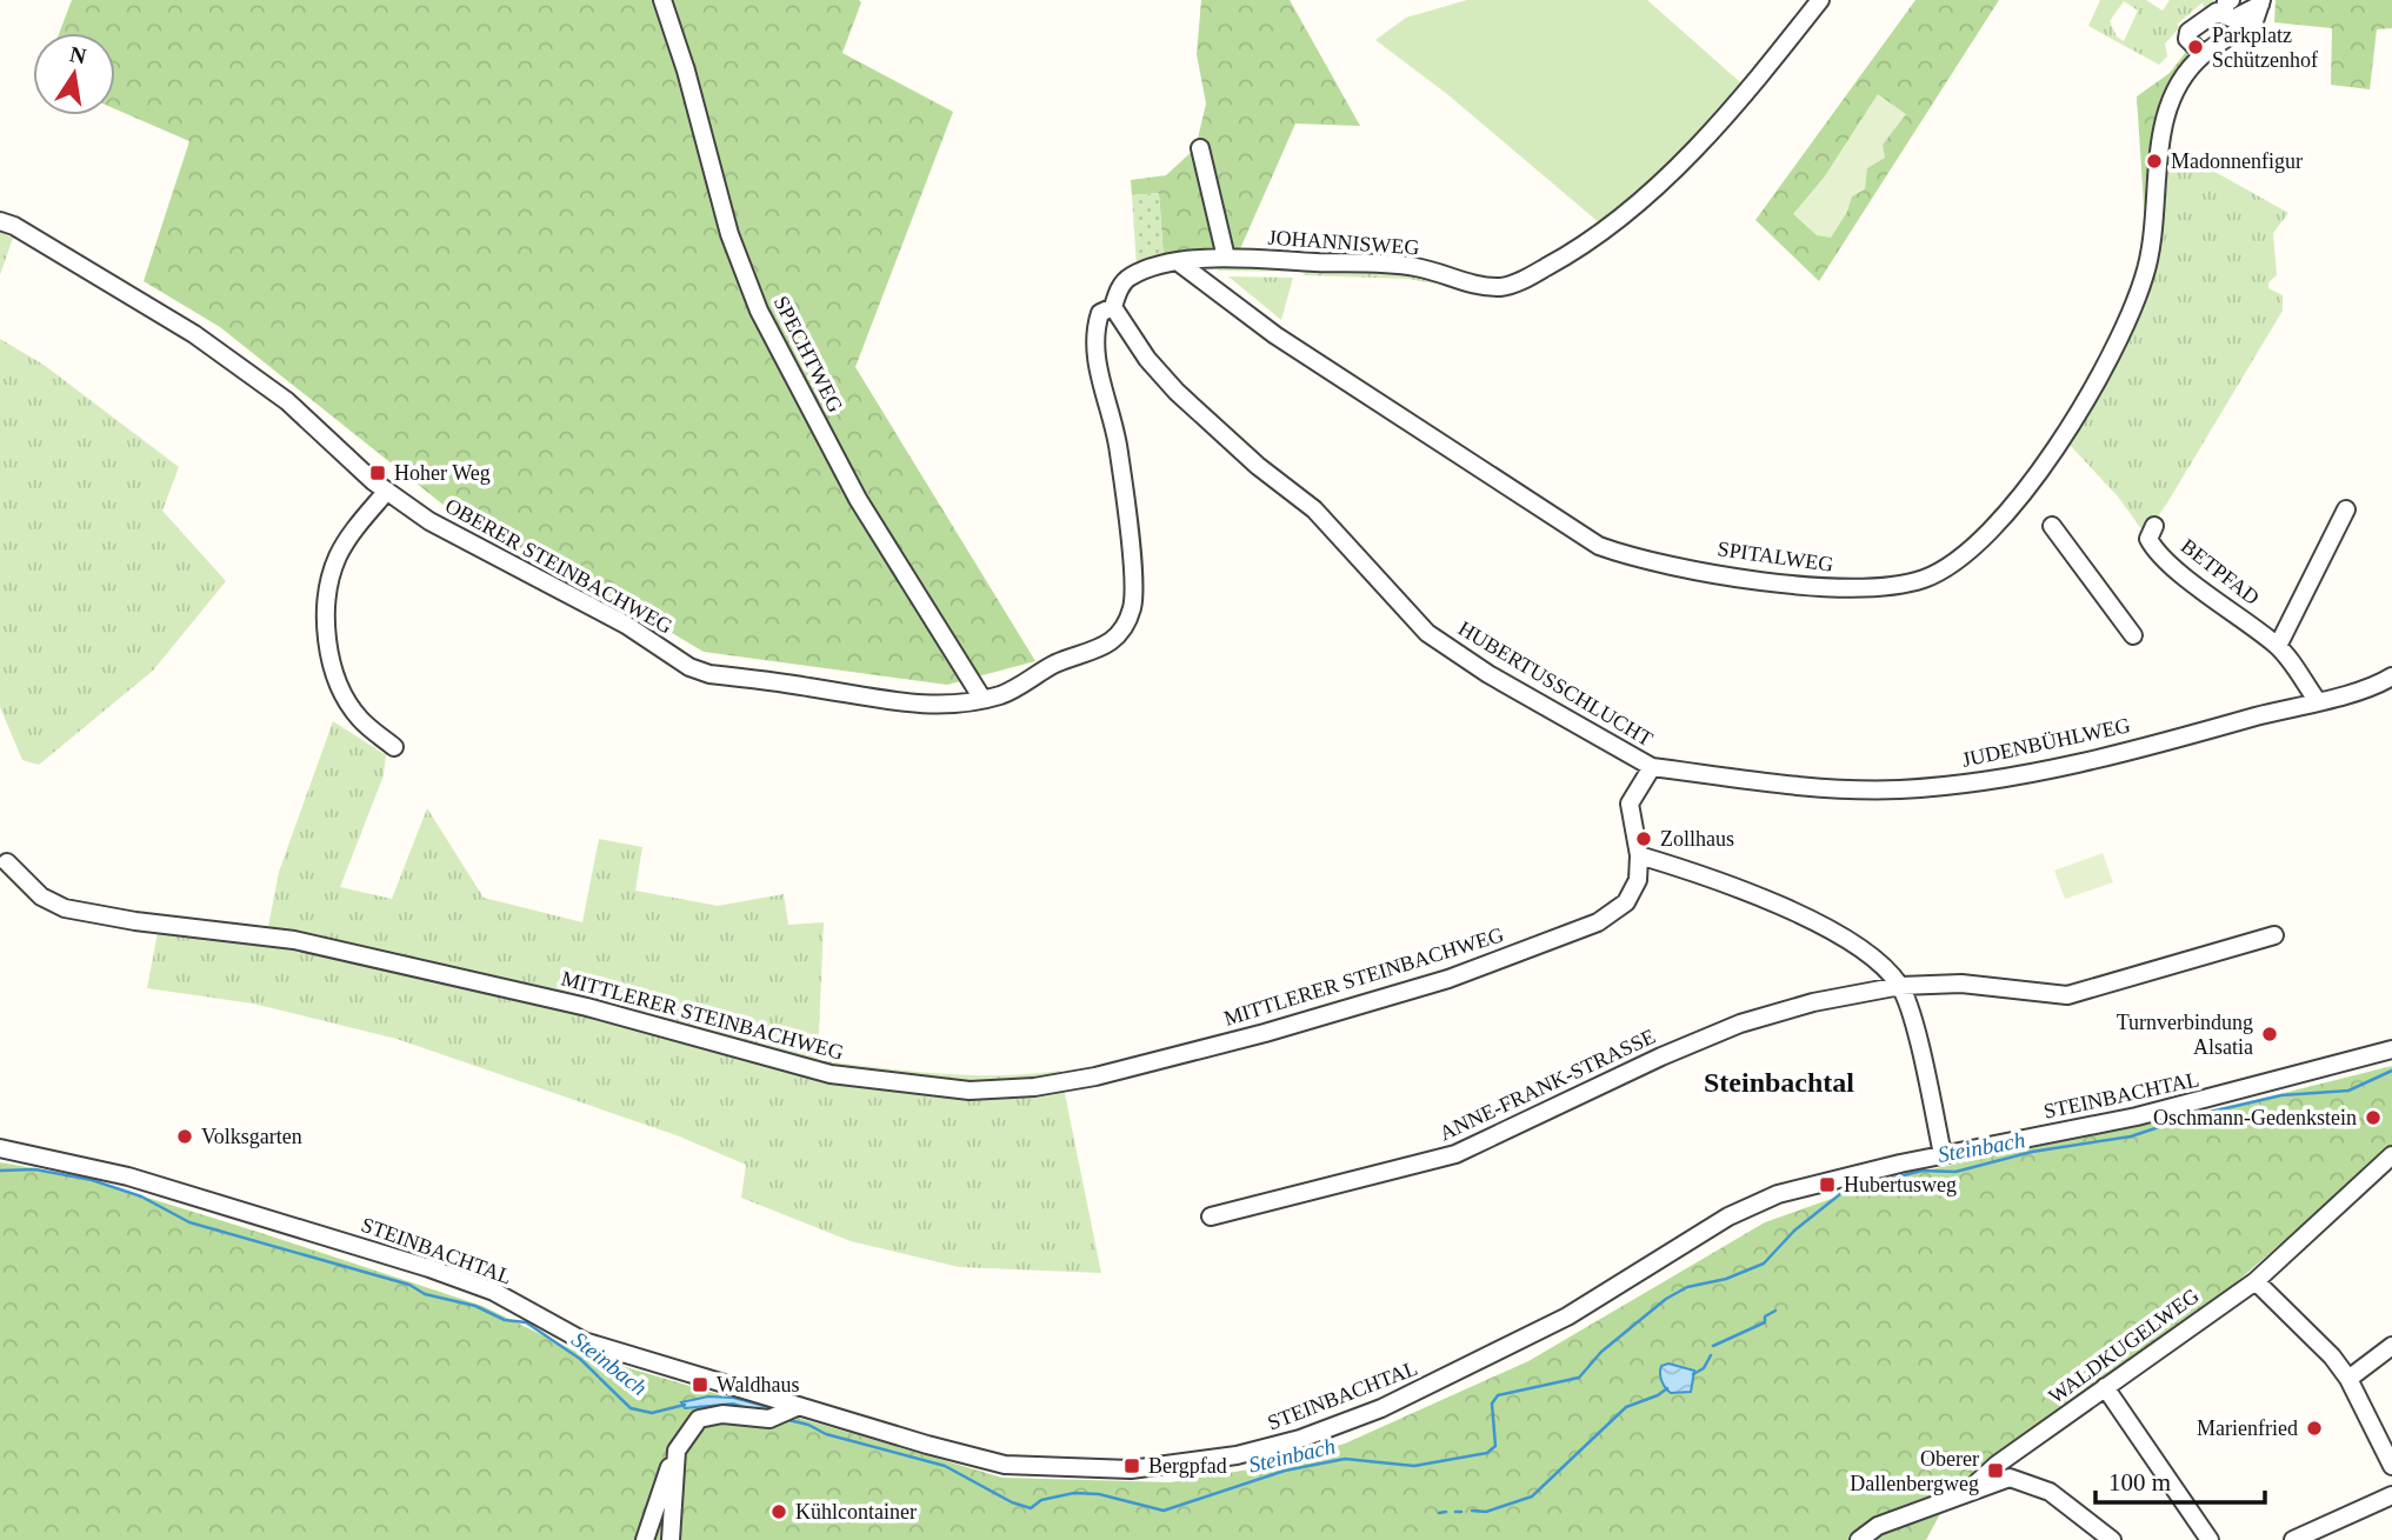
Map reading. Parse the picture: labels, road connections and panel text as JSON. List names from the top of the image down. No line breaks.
{"streets":{"street":["JOHANNISWEG","SPECHTWEG","SPITALWEG","OBERER STEINBACHWEG","BETPFAD","HUBERTUSSCHLUCHT","JUDENBÜHLWEG","MITTLERER STEINBACHWEG","ANNE-FRANK-STRASSE","STEINBACHTAL","WALDKUGELWEG"]},"crossings":[["JOHANNISWEG","SPITALWEG"],["JOHANNISWEG","OBERER STEINBACHWEG"],["JOHANNISWEG","HUBERTUSSCHLUCHT"],["SPECHTWEG","OBERER STEINBACHWEG"],["OBERER STEINBACHWEG","HUBERTUSSCHLUCHT"],["BETPFAD","JUDENBÜHLWEG"],["HUBERTUSSCHLUCHT","JUDENBÜHLWEG"],["HUBERTUSSCHLUCHT","MITTLERER STEINBACHWEG"]],"districts":["Steinbachtal"],"water":["Steinbach"],"places":{"other":["Parkplatz Schützenhof","Madonnenfigur","Zollhaus","Turnverbindung Alsatia","Oschmann-Gedenkstein","Volksgarten","Marienfried","Kühlcontainer"],"transit":["Hoher Weg","Hubertusweg","Waldhaus","Bergpfad","Oberer Dallenbergweg"]},"scale_bar":"100 m","north":"top"}
